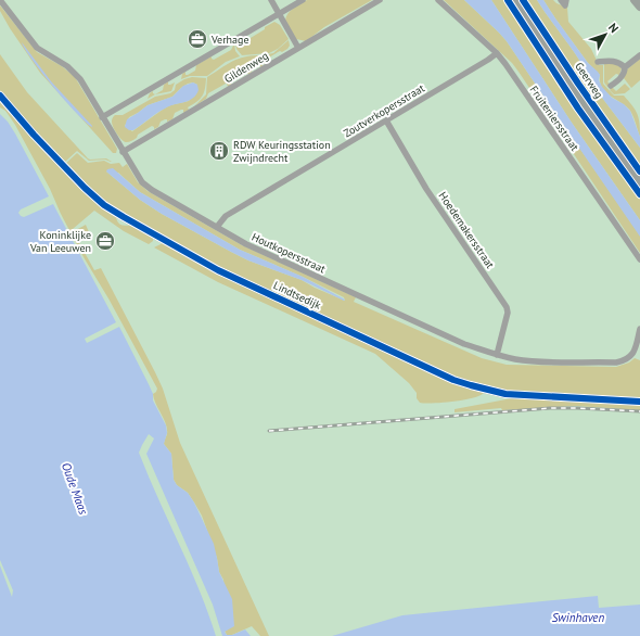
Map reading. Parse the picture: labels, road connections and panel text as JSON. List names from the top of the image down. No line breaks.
{"streets":{"street":["Gildenweg","Geerweg","Zoutverkopersstraat","Fruiteniersstraat","Hoedemakersstraat","Houtkopersstraat","Lindtsedijk"]},"crossings":[["Gildenweg","Houtkopersstraat"],["Zoutverkopersstraat","Fruiteniersstraat"],["Zoutverkopersstraat","Hoedemakersstraat"],["Zoutverkopersstraat","Houtkopersstraat"],["Hoedemakersstraat","Houtkopersstraat"]],"water":["Oude Maas","Swinhaven"],"places":{"office":["Verhage","Koninklijke Van Leeuwen"],"building":["RDW Keuringsstation Zwijndrecht"]},"north":"top right"}
